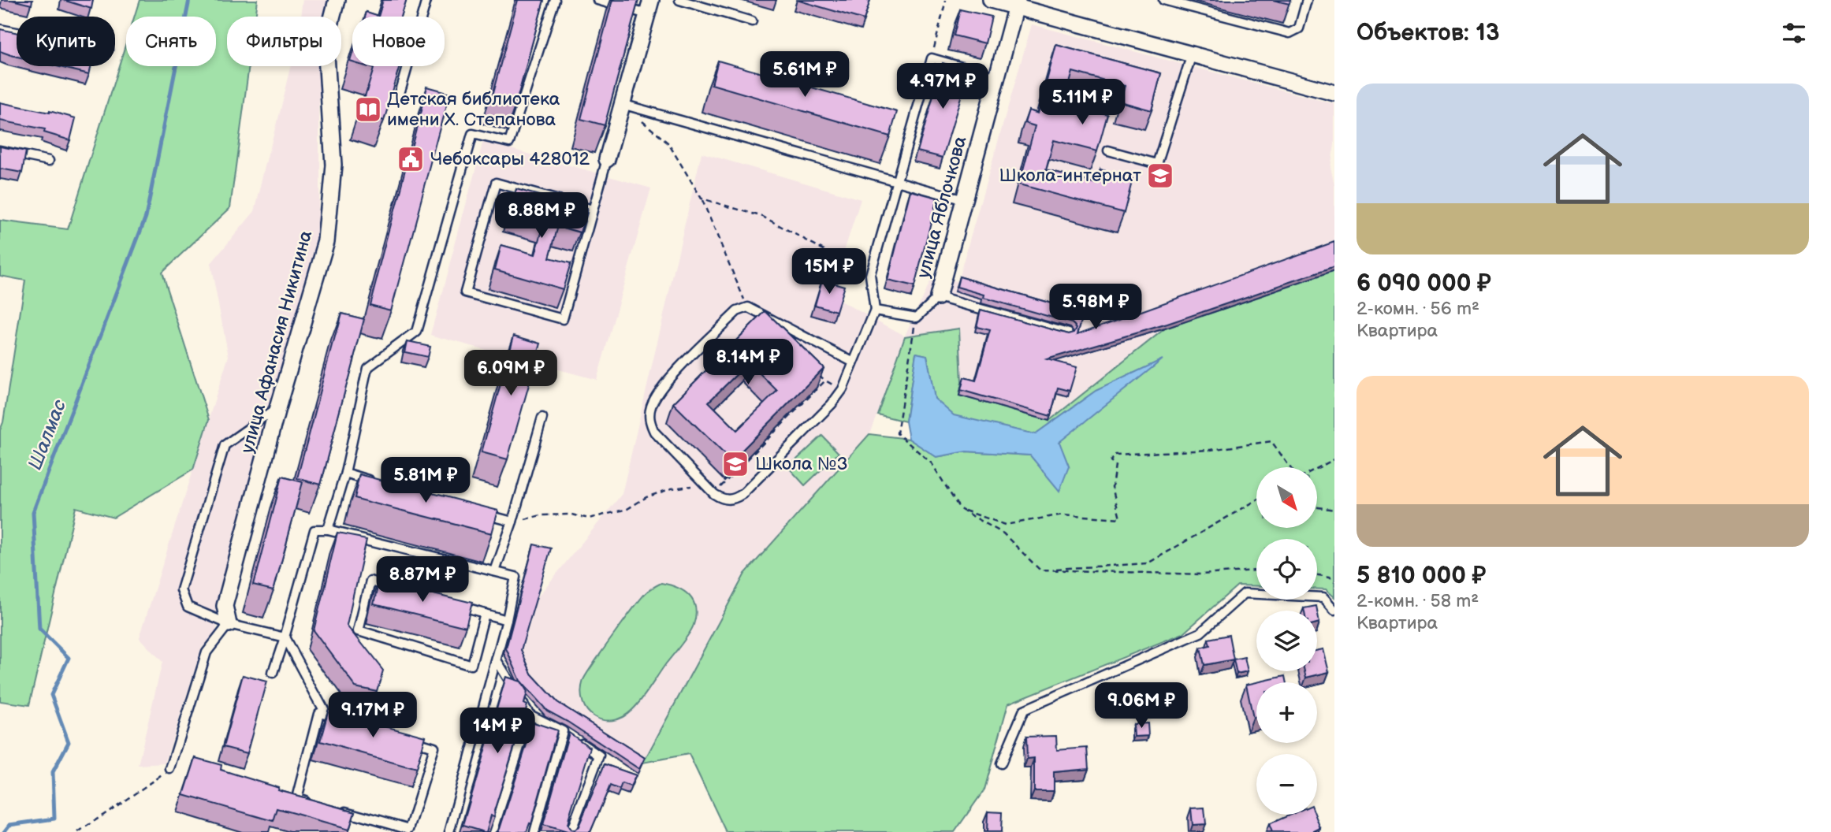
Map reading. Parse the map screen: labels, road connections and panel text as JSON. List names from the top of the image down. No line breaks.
{"streets":{"street":["улица Яблочкова","улица Афанасия Никитина"]},"water":["Шалмас"],"places":{"library":["Детская библиотека имени Х. Степанова"],"public building":["Чебоксары 428012"],"school or university":["Школа-интернат","Школа №3"]},"north":"bottom right","page":{"heading":"Объектов: 13","chip":["Купить","Снять","Фильтры","Новое"],"price":["5.61M ₽","4.97M ₽","5.11M ₽","8.88M ₽","15M ₽","5.98M ₽","8.14M ₽","6.09M ₽","5.81M ₽","8.87M ₽","9.06M ₽","9.17M ₽","14M ₽"],"list":[{"name":"6 090 000 ₽","note":"2-комн. · 56 m² · Квартира"},{"name":"5 810 000 ₽","note":"2-комн. · 58 m² · Квартира"}],"map_buttons":["+","−"]}}
